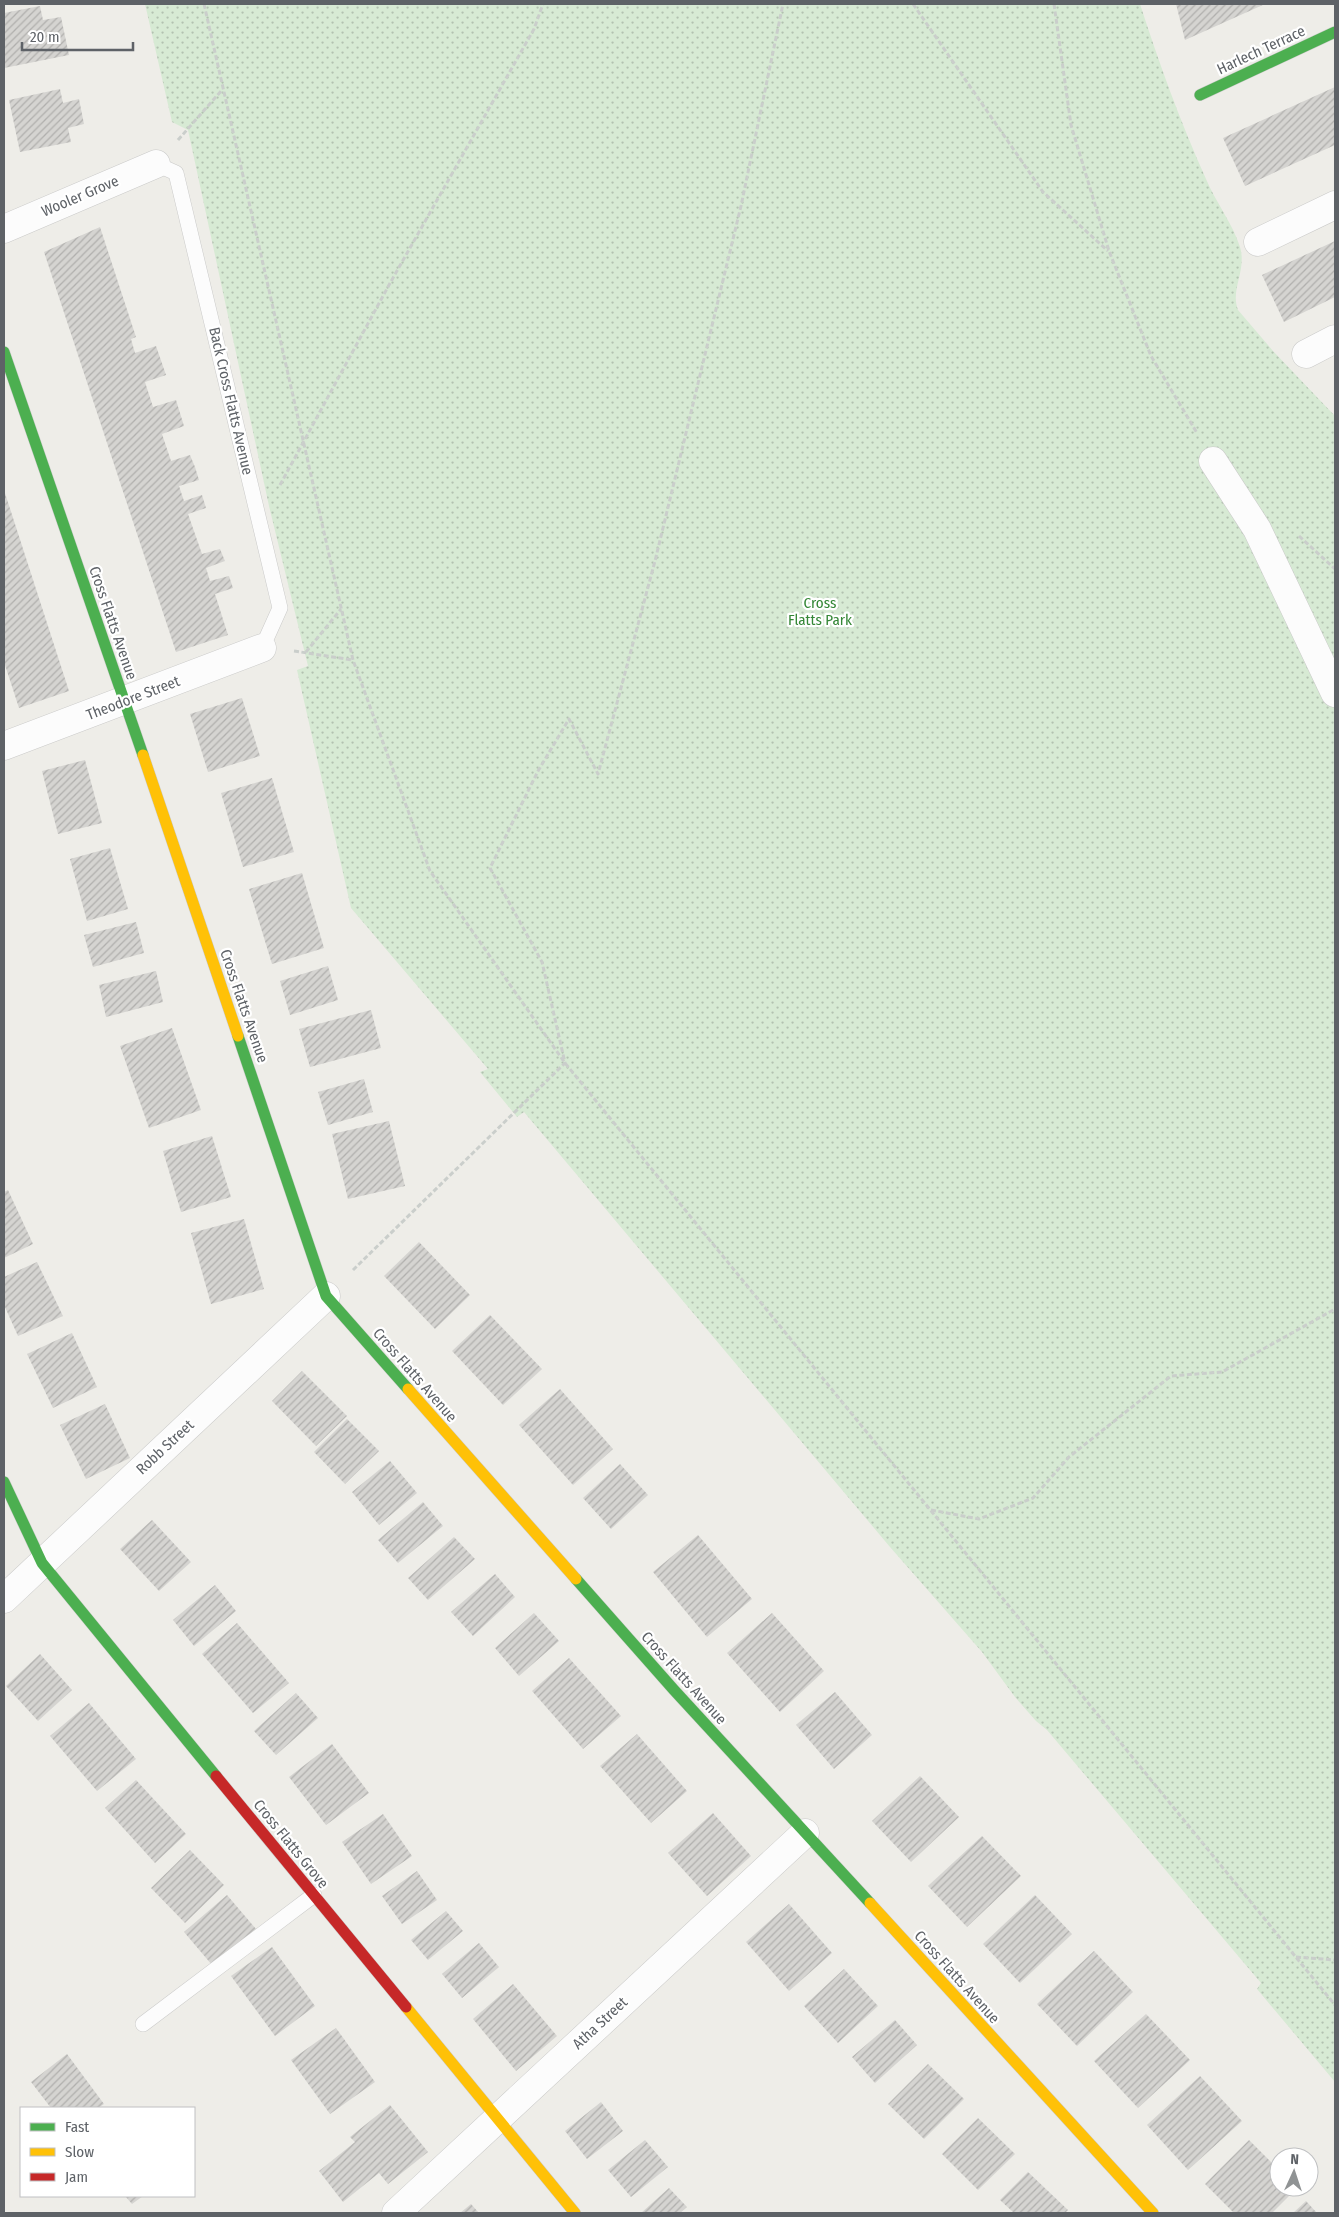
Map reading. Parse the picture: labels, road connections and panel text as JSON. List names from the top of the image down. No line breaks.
{"streets":{"street":["Harlech Terrace","Wooler Grove","Cross Flatts Avenue","Theodore Street","Robb Street","Cross Flatts Grove","Atha Street"],"lane":["Back Cross Flatts Avenue"]},"crossings":[["Wooler Grove","Back Cross Flatts Avenue"],["Back Cross Flatts Avenue","Theodore Street"],["Cross Flatts Avenue","Theodore Street"],["Cross Flatts Avenue","Robb Street"],["Cross Flatts Avenue","Atha Street"],["Robb Street","Cross Flatts Grove"],["Cross Flatts Grove","Atha Street"]],"parks":["Cross Flatts Park"],"legend":["Fast","Slow","Jam"],"scale_bar":"20 m","north":"top"}
